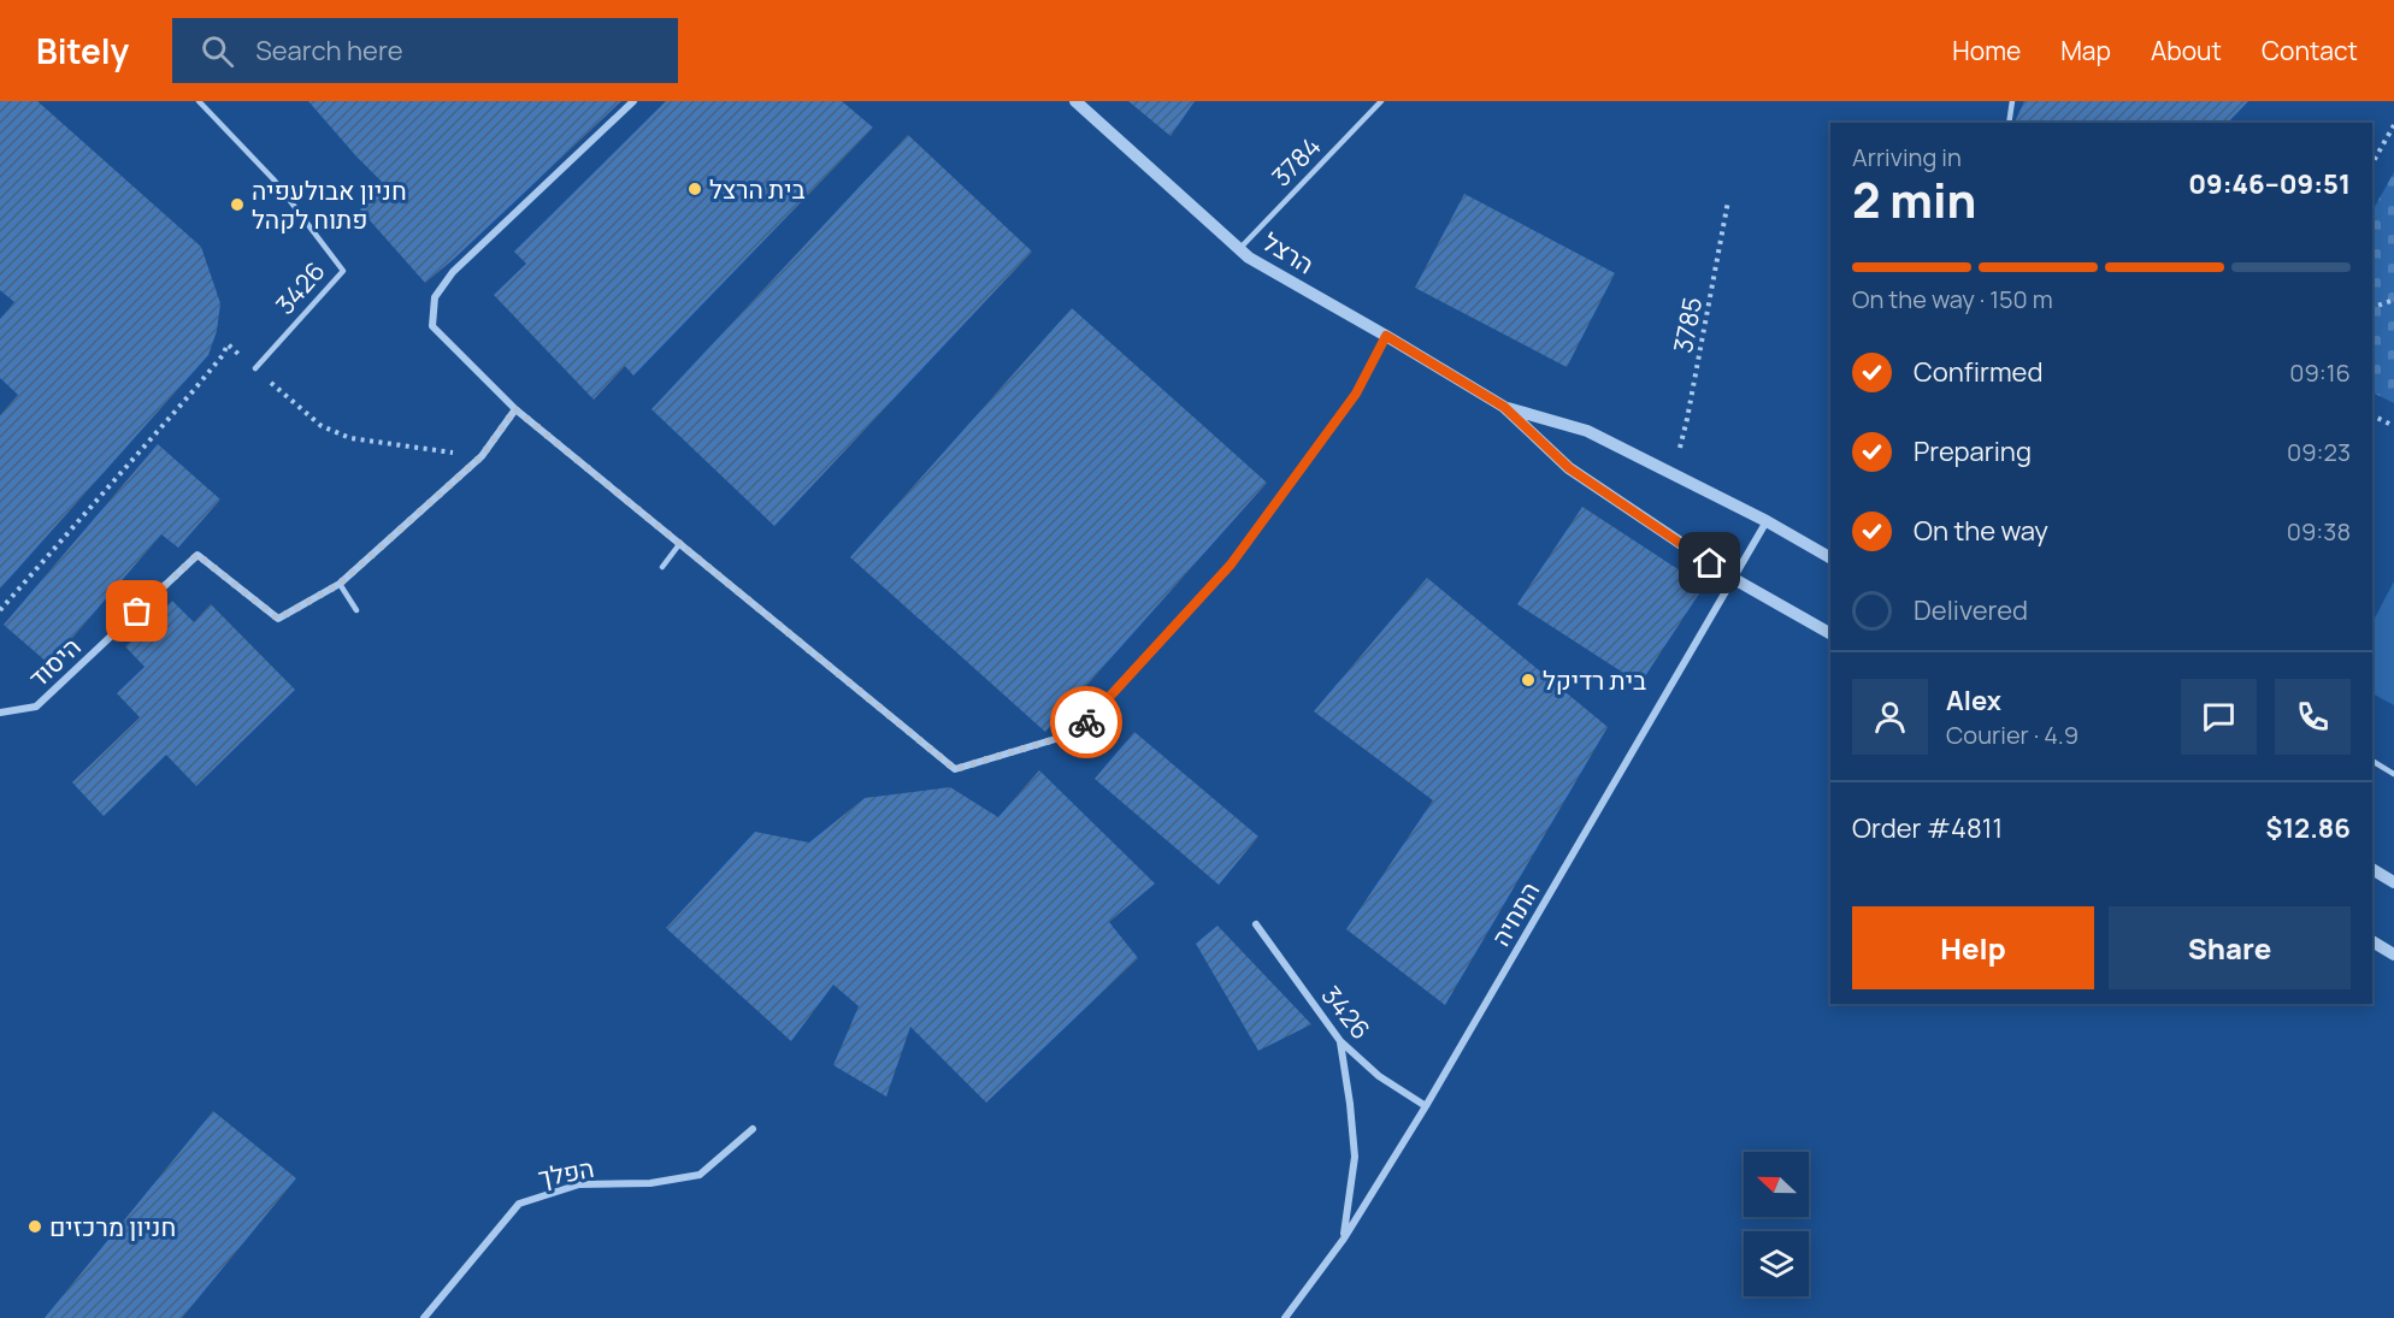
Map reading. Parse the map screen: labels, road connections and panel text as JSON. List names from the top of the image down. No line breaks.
{"streets":{"street":["הרצל","3426","היסוד","התחיה","הפלך"],"lane":["3784"],"path":["3785"]},"crossings":[["3784","הרצל"],["הרצל","התחיה"],["3426","התחיה"]],"places":["בית הרצל","חניון אבולעפיה פתוח לקהל","בית רדיקל","חניון מרכזים"],"north":"left","page":{"header":"Bitely","search":"Search here","nav":["Home","Map","About","Contact"],"heading":["2 min","Arriving in","09:46–09:51"],"panel":["Alex","Courier · 4.9","Order #4811","$12.86"],"bar":"On the way · 150 m","list":[["Confirmed","09:16"],["Preparing","09:23"],["On the way","09:38"],"Delivered"],"buttons":["Help","Share"]}}
